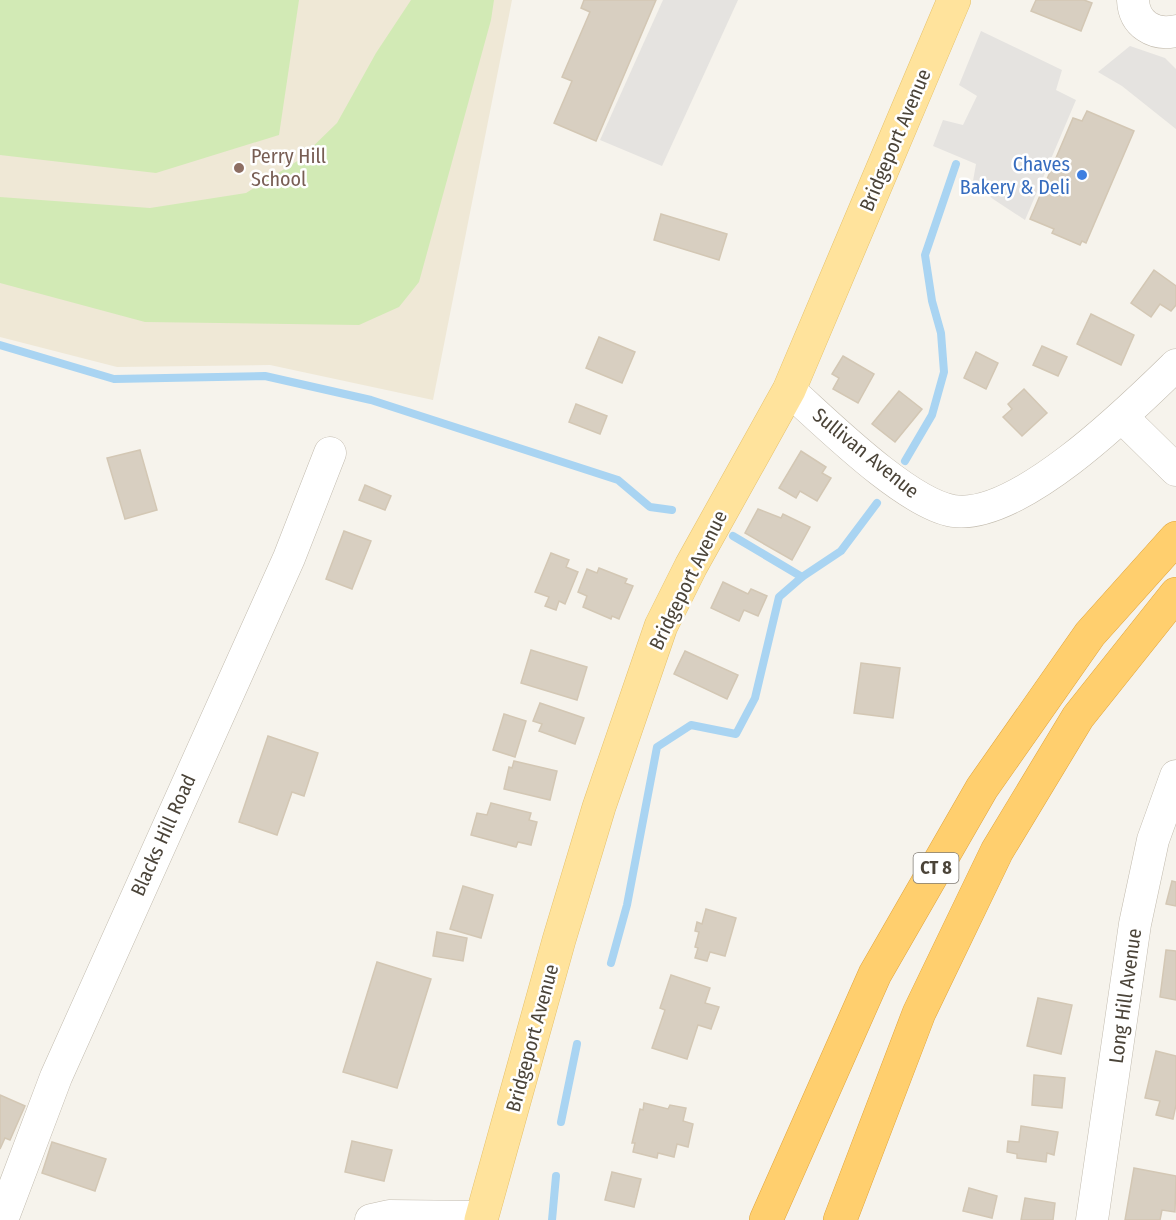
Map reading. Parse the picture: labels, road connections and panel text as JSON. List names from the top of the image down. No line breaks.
{"streets":{"highway":["CT 8"],"main road":["Bridgeport Avenue"],"street":["Sullivan Avenue","Blacks Hill Road","Long Hill Avenue"]},"crossings":[["Bridgeport Avenue","Sullivan Avenue"]],"places":["Perry Hill School","Chaves Bakery & Deli"]}
